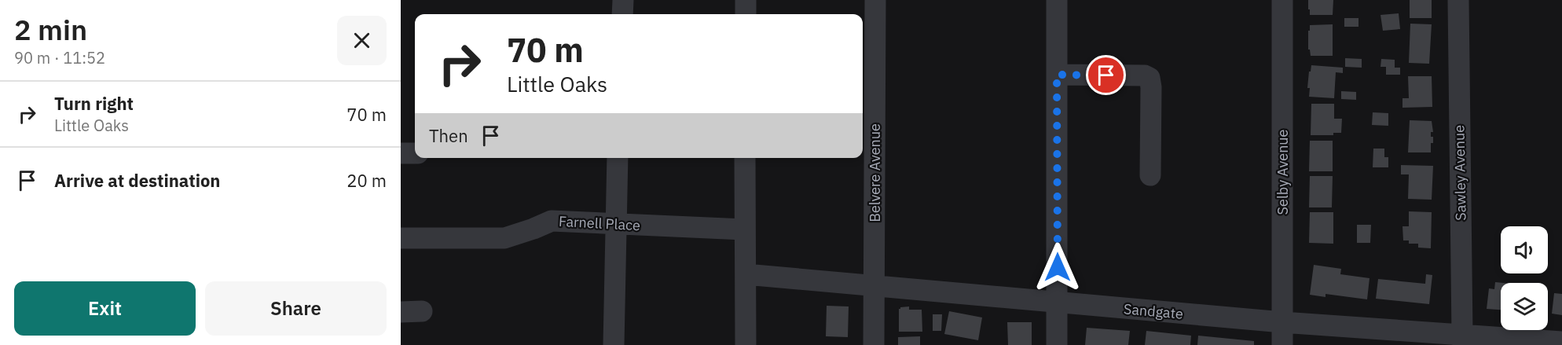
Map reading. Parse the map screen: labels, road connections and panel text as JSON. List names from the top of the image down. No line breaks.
{"streets":{"street":["Selby Avenue","Belvere Avenue","Sawley Avenue","Farnell Place","Sandgate"]},"crossings":[["Selby Avenue","Sandgate"],["Belvere Avenue","Sandgate"],["Sawley Avenue","Sandgate"]],"page":{"heading":["2 min","90 m · 11:52"],"turn":["70 m","Little Oaks"],"list":[{"name":"Turn right","note":"Little Oaks","value":"70 m"},{"name":"Arrive at destination","value":"20 m"}],"then":"Then","buttons":["Exit","Share"]}}
